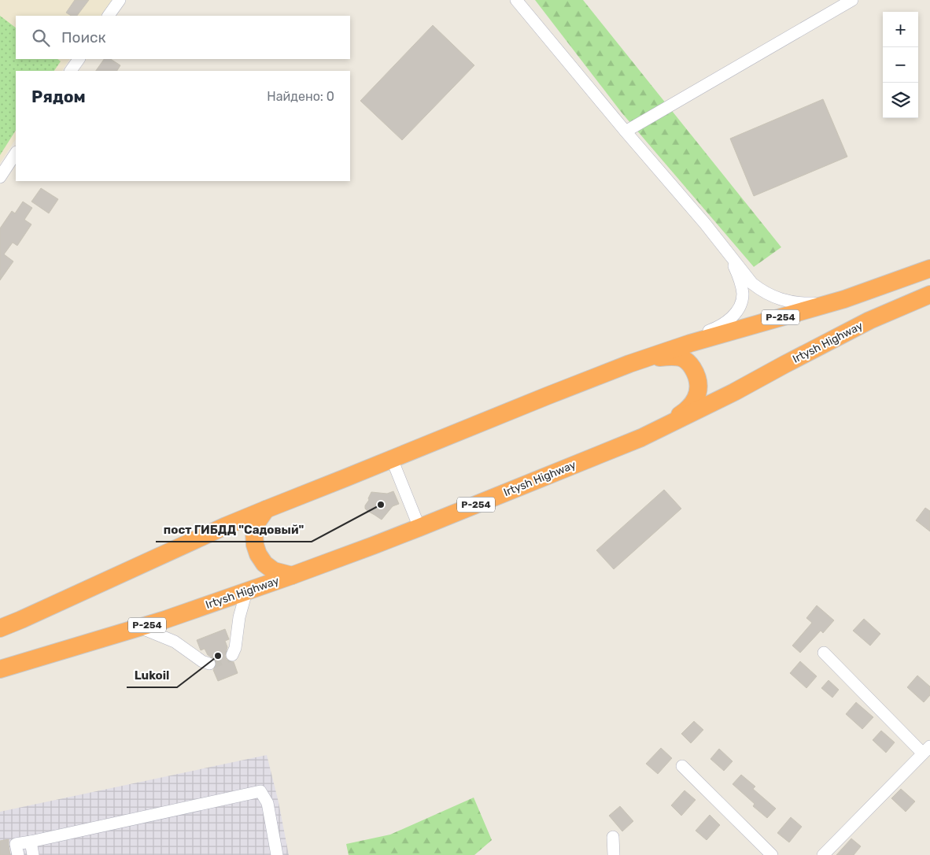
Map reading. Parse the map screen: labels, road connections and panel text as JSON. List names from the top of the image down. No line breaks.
{"streets":{"highway":["Р-254","Irtysh Highway"]},"places":["пост ГИБДД \"Садовый\"","Lukoil"],"page":{"map_buttons":["+","−"],"search":"Поиск","heading":["Рядом","Найдено: 0"]}}
